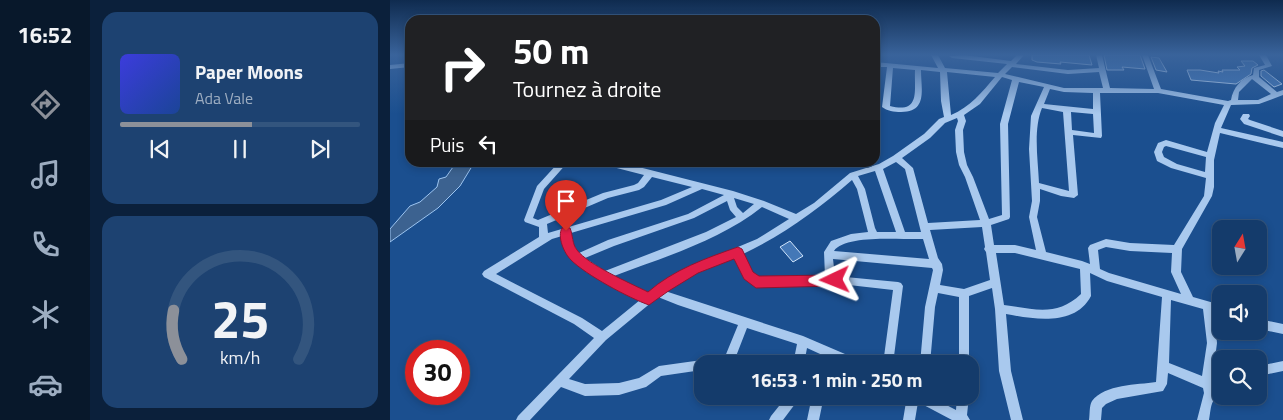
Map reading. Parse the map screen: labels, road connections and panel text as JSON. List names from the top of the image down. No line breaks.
{"north":"top","page":{"tabs":"16:52","turn":["50 m","Tournez à droite"],"song":["Paper Moons","Ada Vale"],"then":"Puis","limit":"30","trip":"16:53 · 1 min · 250 m","gauge":["25","km/h"]}}
